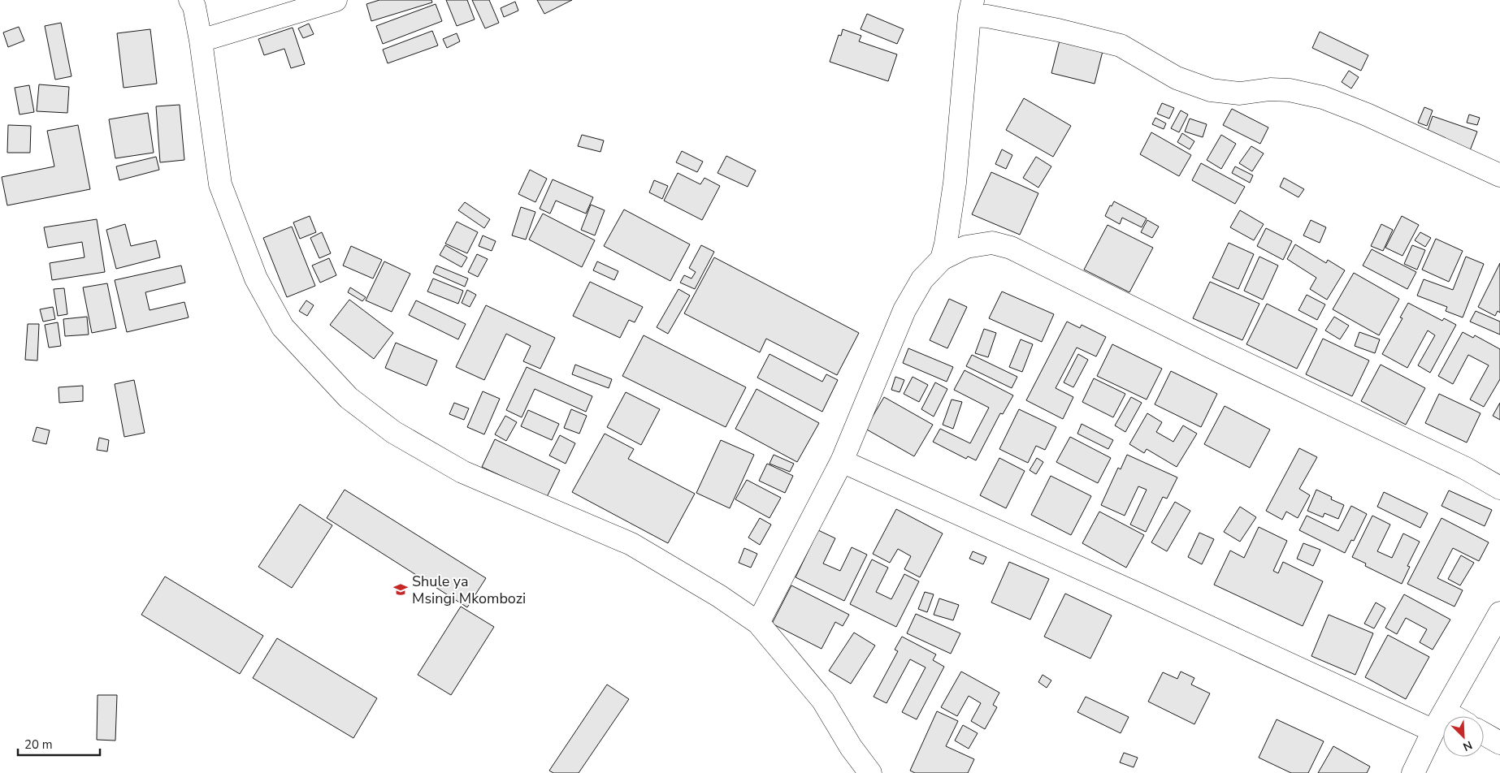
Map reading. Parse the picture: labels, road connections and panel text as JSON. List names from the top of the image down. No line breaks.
{"places":{"school or university":["Shule ya Msingi Mkombozi"]},"scale_bar":"20 m","north":"bottom right"}
